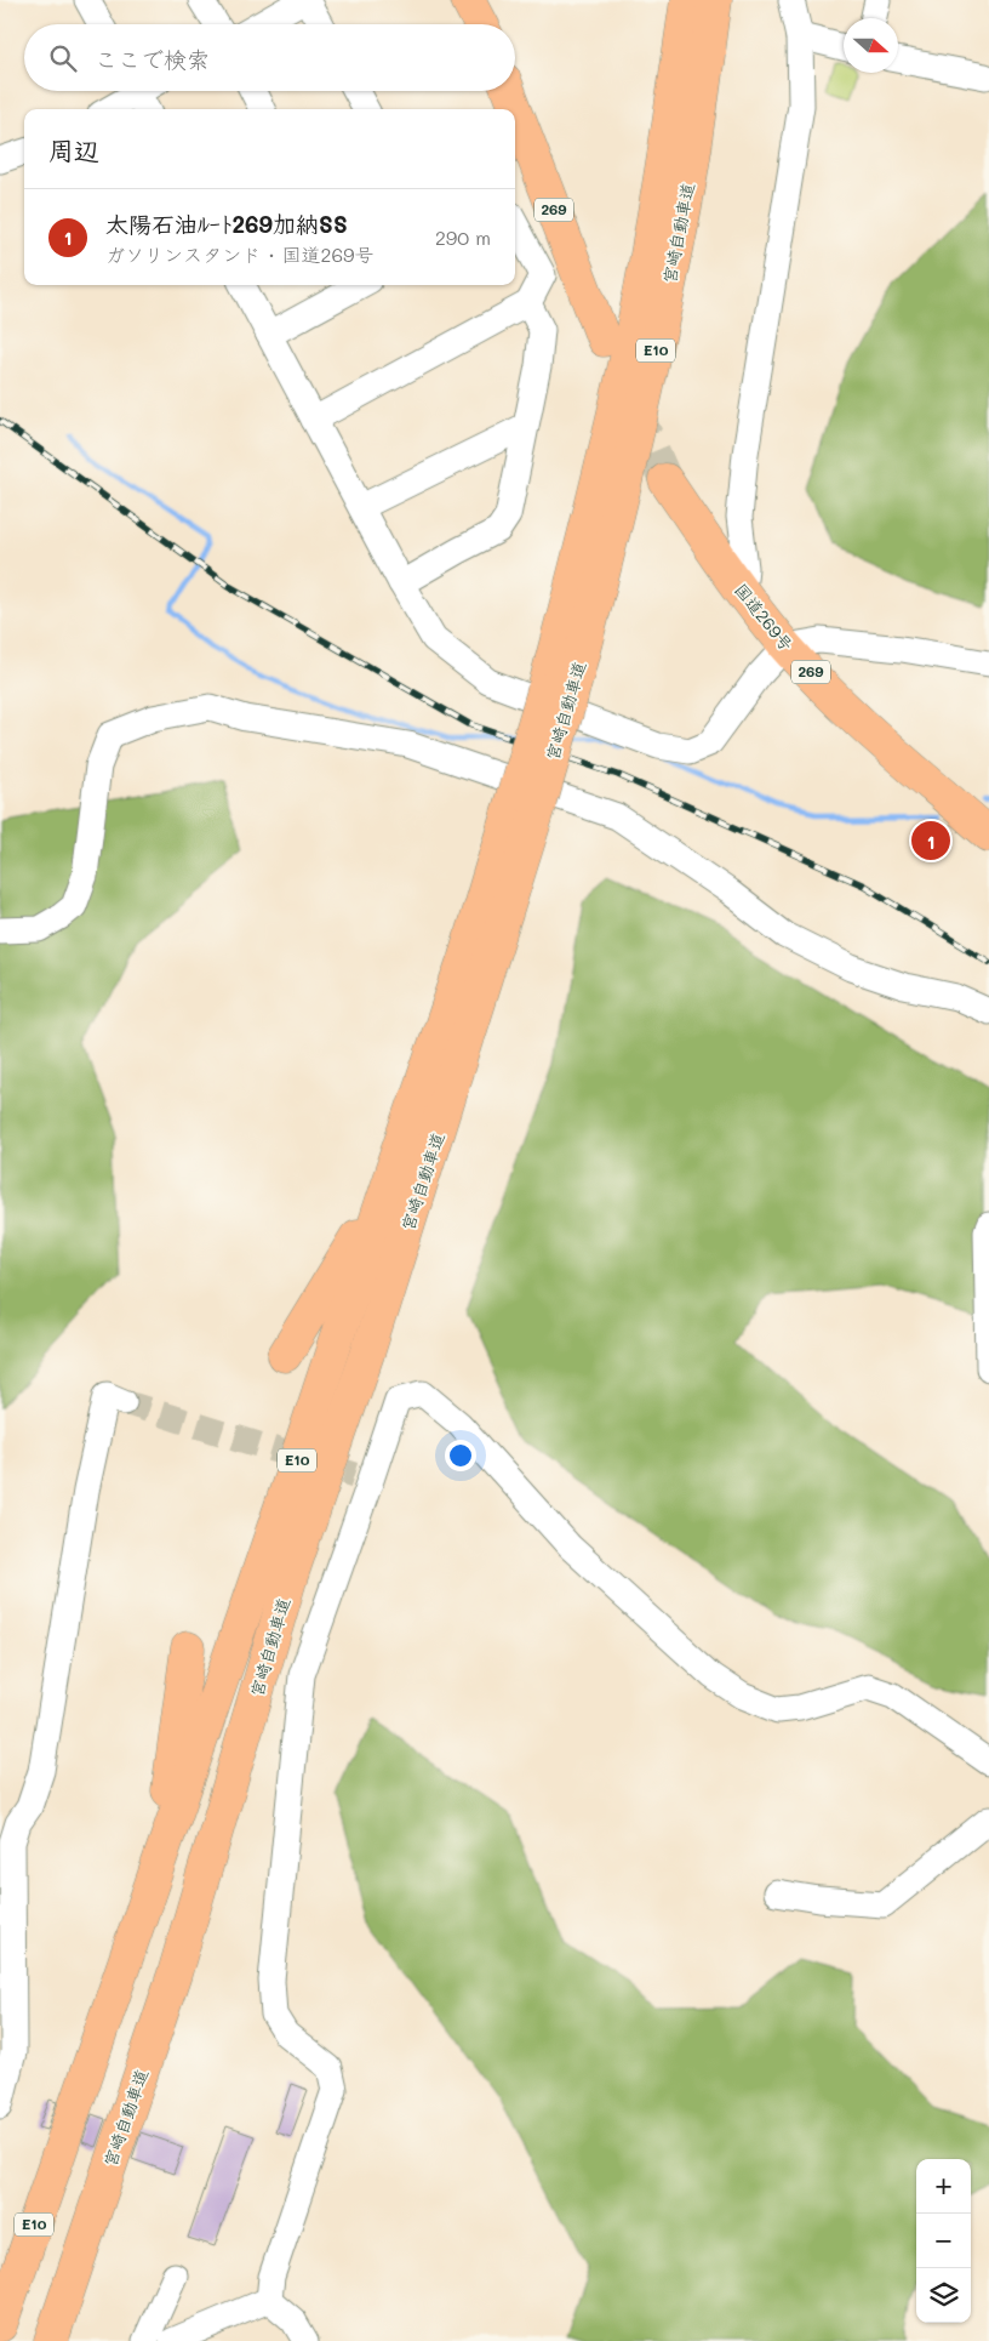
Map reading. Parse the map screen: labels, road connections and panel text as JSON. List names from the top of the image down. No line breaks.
{"streets":{"highway":["269","宮崎自動車道","E10","国道269号"]},"north":"right","page":{"search":"ここで検索","heading":"周辺","list":[{"mark":"1","name":"太陽石油ﾙｰﾄ269加納SS","note":"ガソリンスタンド · 国道269号","value":"290 m"}],"pins":"1","map_buttons":["+","−"]}}
